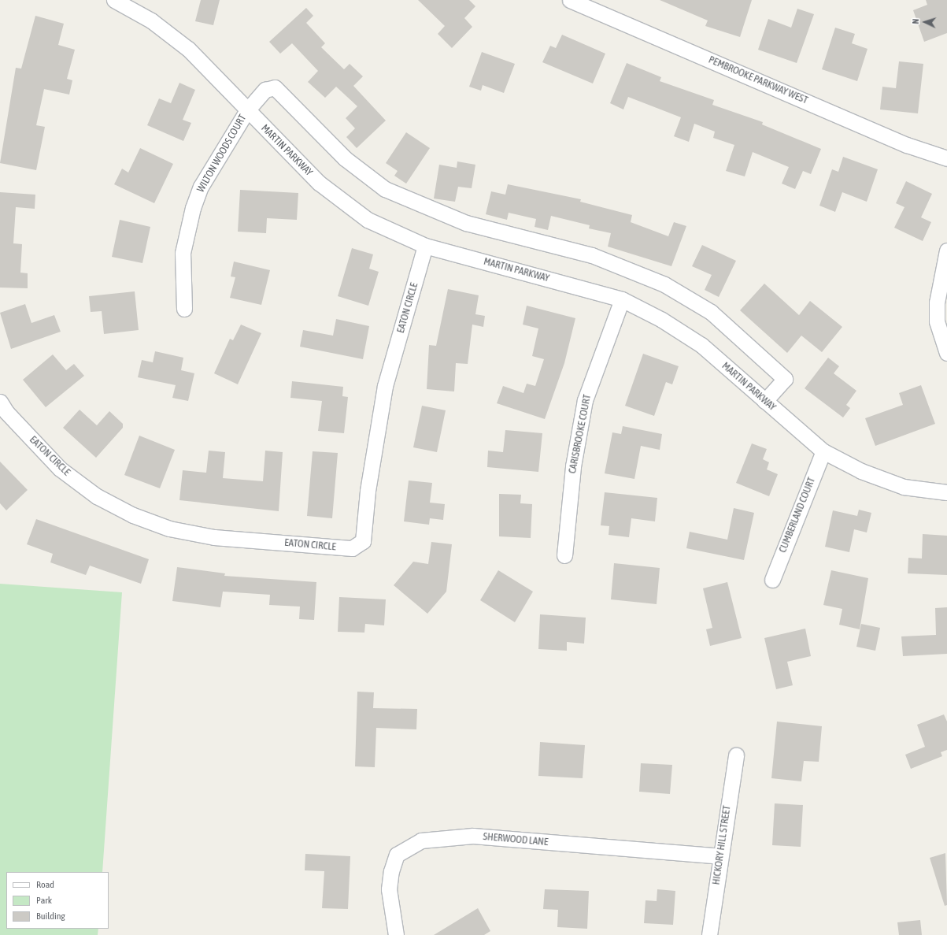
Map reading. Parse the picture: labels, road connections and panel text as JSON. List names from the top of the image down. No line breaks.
{"streets":{"street":["PEMBROOKE PARKWAY WEST","MARTIN PARKWAY","WILTON WOODS COURT","EATON CIRCLE","CARISBROOKE COURT","CUMBERLAND COURT","SHERWOOD LANE","HICKORY HILL STREET"]},"crossings":[["MARTIN PARKWAY","WILTON WOODS COURT"],["MARTIN PARKWAY","EATON CIRCLE"],["MARTIN PARKWAY","CARISBROOKE COURT"],["MARTIN PARKWAY","CUMBERLAND COURT"],["SHERWOOD LANE","HICKORY HILL STREET"]],"legend":["Road","Park","Building"],"north":"left"}
